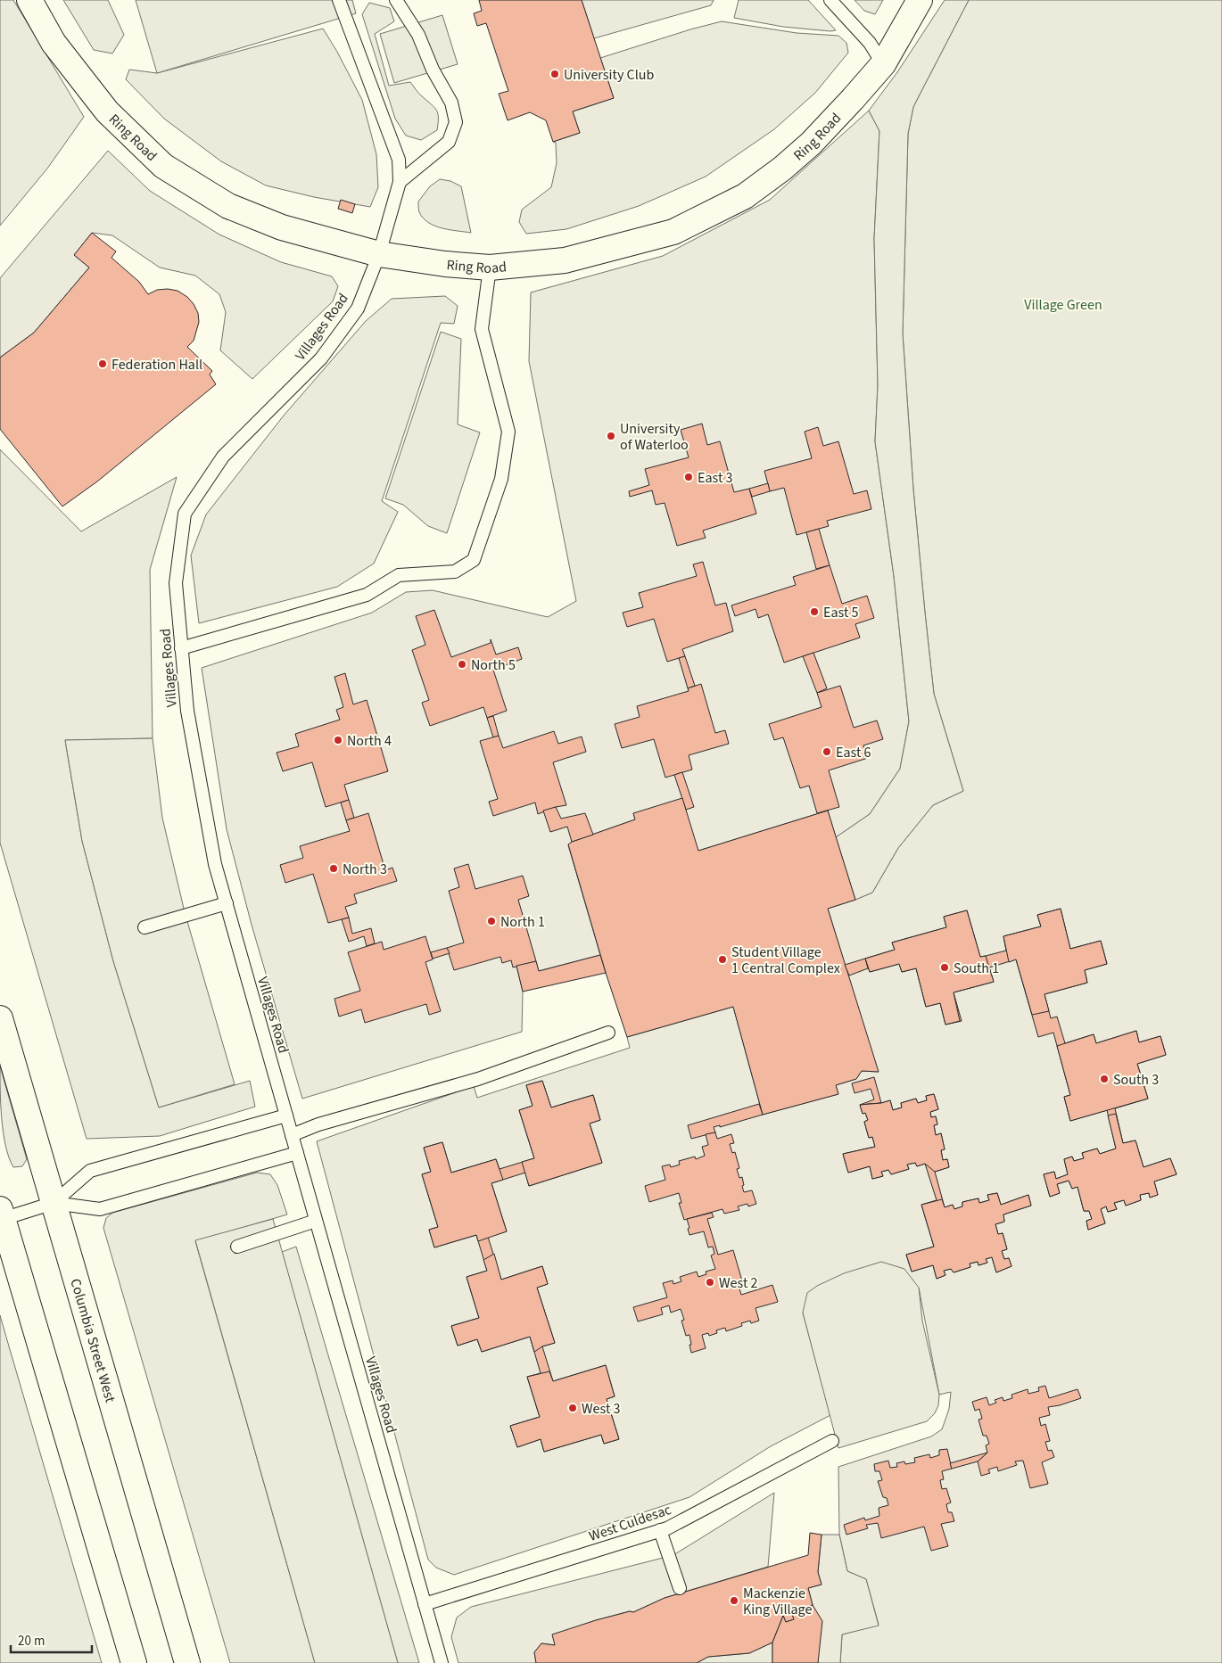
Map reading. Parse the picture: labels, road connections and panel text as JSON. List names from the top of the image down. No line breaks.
{"streets":{"main road":["Ring Road","Columbia Street West"],"lane":["Villages Road","West Culdesac"]},"crossings":[["Ring Road","Villages Road"],["Villages Road","West Culdesac"]],"parks":["Village Green"],"places":["University Club","Federation Hall","University of Waterloo","East 3","East 5","North 5","North 4","East 6","North 3","North 1","Student Village 1 Central Complex","South 1","South 3","West 2","West 3","Mackenzie King Village"],"scale_bar":"20 m"}
